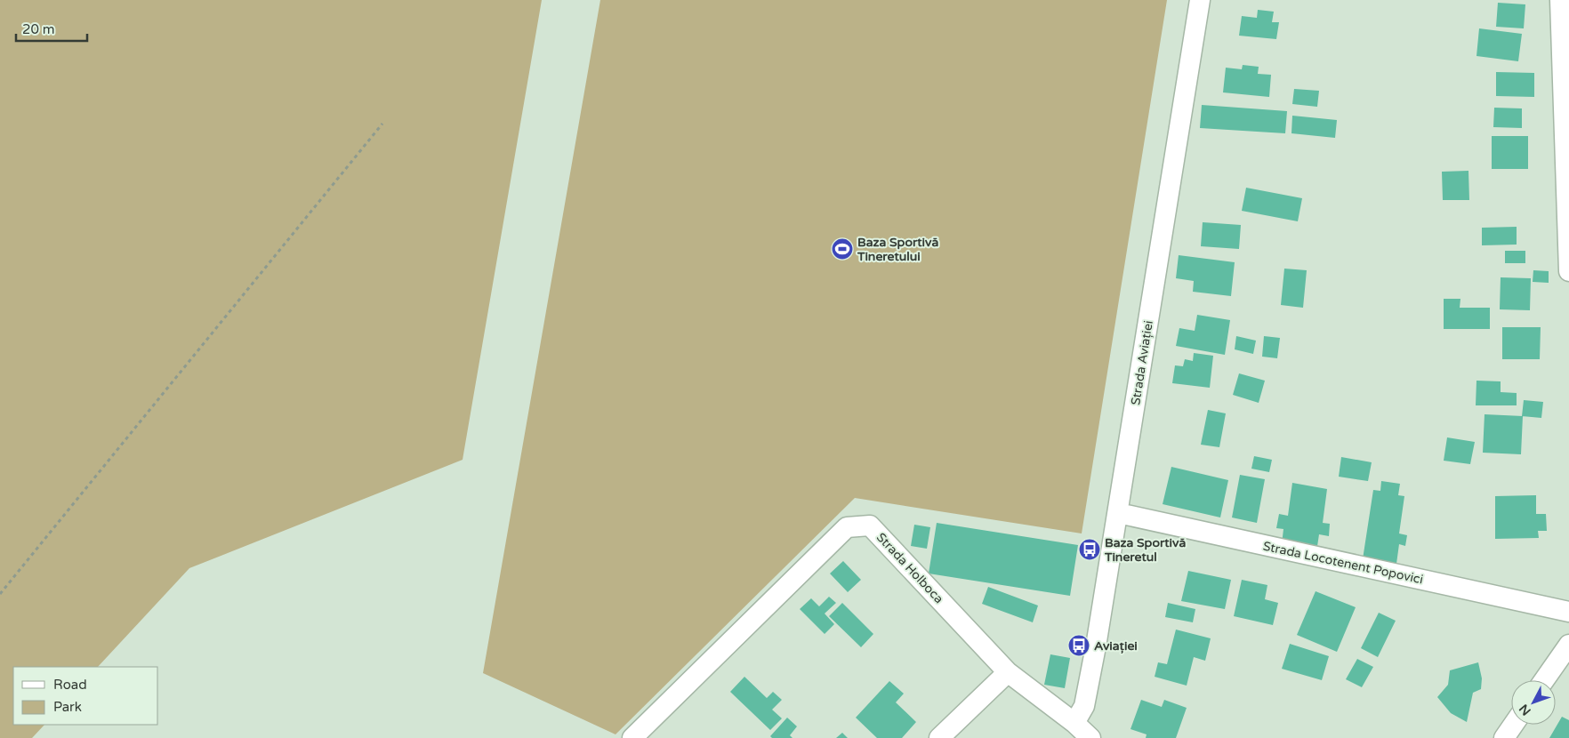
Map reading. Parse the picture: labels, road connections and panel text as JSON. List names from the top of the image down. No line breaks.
{"streets":{"street":["Strada Aviației","Strada Locotenent Popovici","Strada Holboca"]},"crossings":[["Strada Aviației","Strada Locotenent Popovici"],["Strada Aviației","Strada Holboca"]],"places":{"sports":["Baza Sportivă Tineretului"],"bus stop":["Baza Sportivă Tineretul","Aviației"]},"legend":["Road","Park"],"scale_bar":"20 m","north":"bottom left"}
